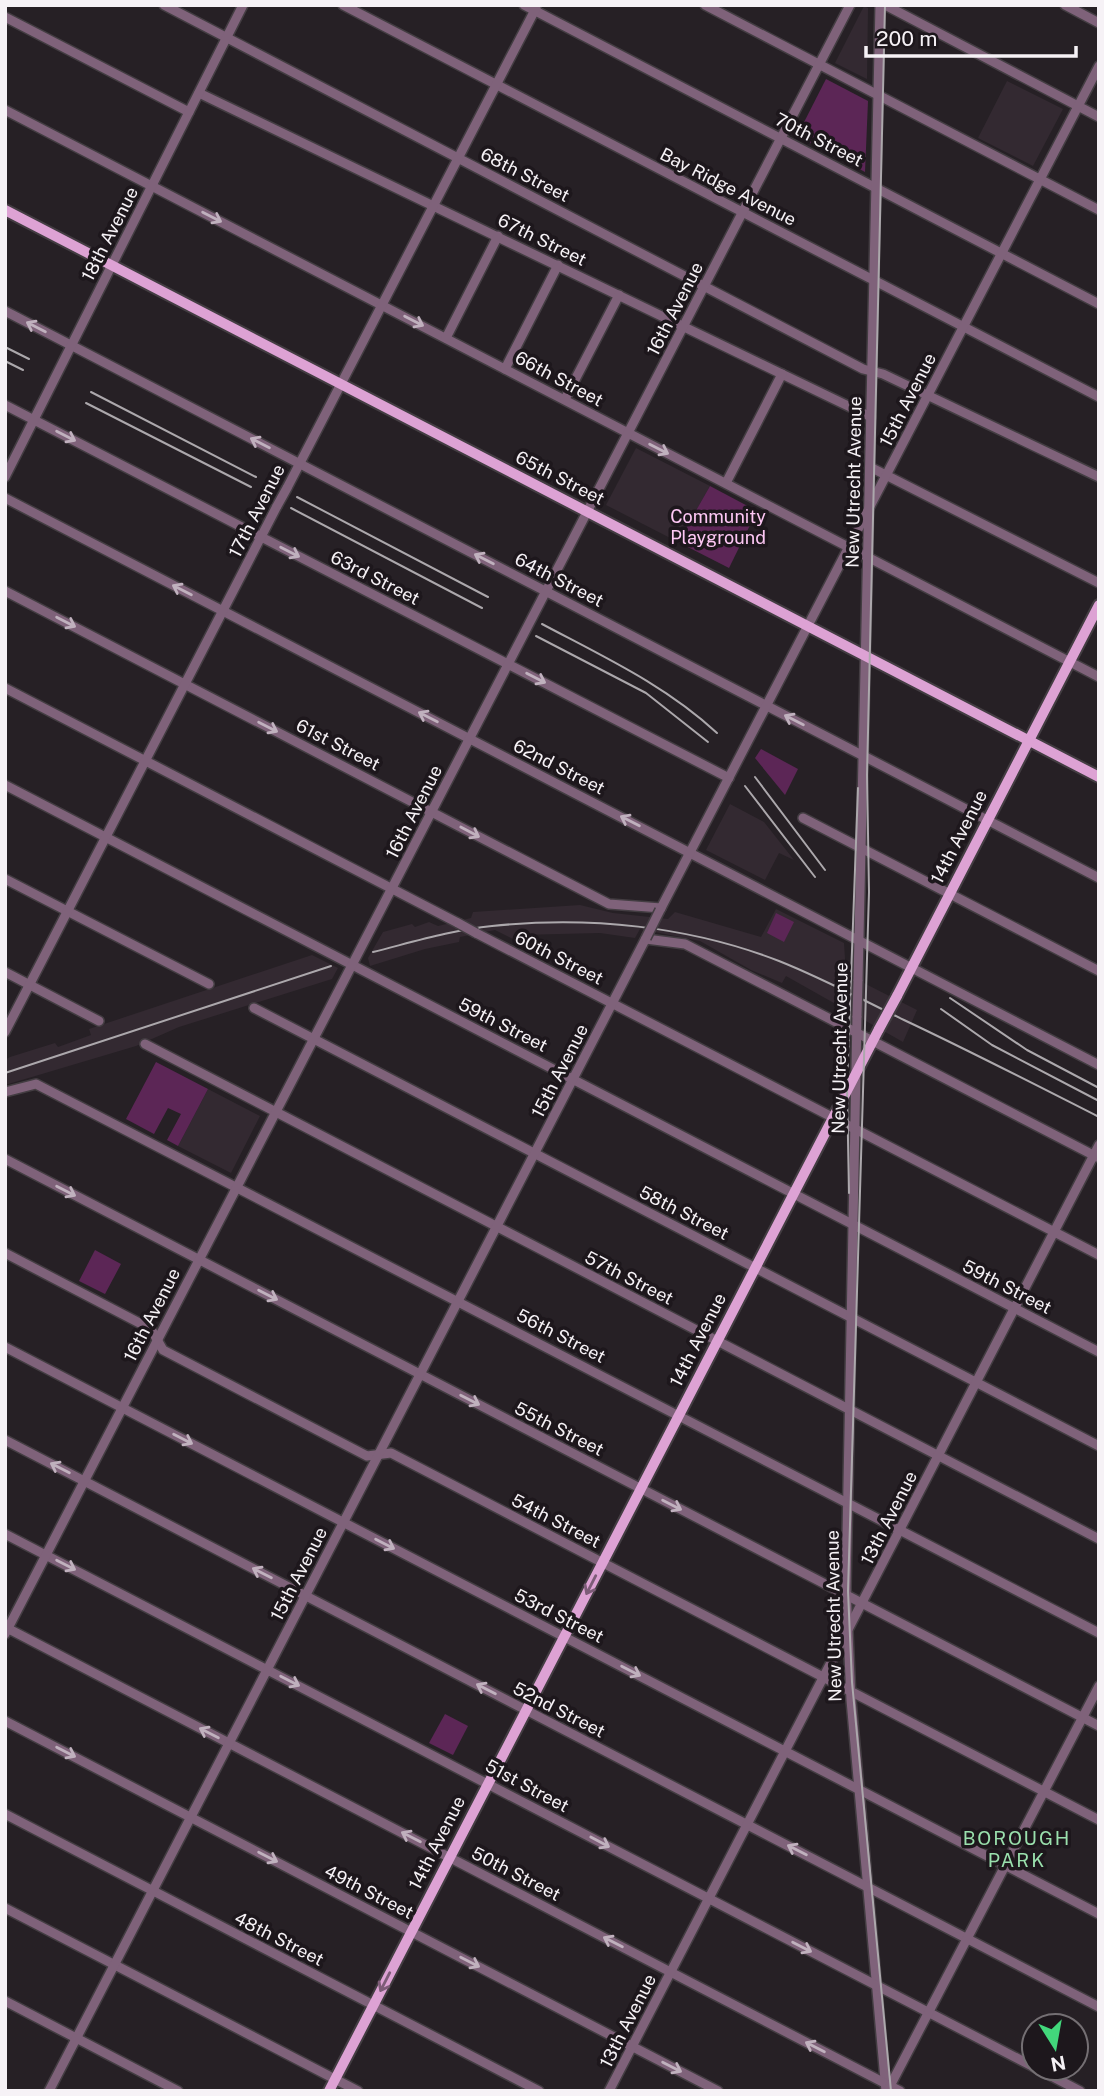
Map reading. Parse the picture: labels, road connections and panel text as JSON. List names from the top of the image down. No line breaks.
{"streets":{"main road":["65th Street","14th Avenue"],"street":["70th Street","68th Street","Bay Ridge Avenue","18th Avenue","67th Street","16th Avenue","66th Street","15th Avenue","New Utrecht Avenue","17th Avenue","63rd Street","64th Street","61st Street","62nd Street","60th Street","59th Street","58th Street","57th Street","56th Street","55th Street","13th Avenue","54th Street","53rd Street","52nd Street","51st Street","50th Street","49th Street","48th Street"]},"crossings":[["70th Street","16th Avenue"],["70th Street","15th Avenue"],["70th Street","New Utrecht Avenue"],["70th Street","17th Avenue"],["68th Street","18th Avenue"],["68th Street","16th Avenue"],["68th Street","15th Avenue"],["68th Street","New Utrecht Avenue"],["68th Street","17th Avenue"],["Bay Ridge Avenue","16th Avenue"],["Bay Ridge Avenue","15th Avenue"],["Bay Ridge Avenue","New Utrecht Avenue"],["Bay Ridge Avenue","17th Avenue"],["18th Avenue","67th Street"],["18th Avenue","66th Street"],["18th Avenue","65th Street"],["18th Avenue","63rd Street"],["18th Avenue","64th Street"],["67th Street","16th Avenue"],["67th Street","New Utrecht Avenue"],["67th Street","17th Avenue"],["16th Avenue","66th Street"],["16th Avenue","65th Street"],["16th Avenue","63rd Street"],["16th Avenue","64th Street"],["16th Avenue","61st Street"],["16th Avenue","62nd Street"],["16th Avenue","60th Street"],["16th Avenue","59th Street"],["16th Avenue","58th Street"],["16th Avenue","57th Street"],["16th Avenue","56th Street"],["16th Avenue","55th Street"],["16th Avenue","54th Street"],["16th Avenue","53rd Street"],["16th Avenue","52nd Street"],["16th Avenue","51st Street"],["16th Avenue","50th Street"],["66th Street","15th Avenue"],["66th Street","New Utrecht Avenue"],["66th Street","17th Avenue"],["66th Street","14th Avenue"],["15th Avenue","65th Street"],["15th Avenue","New Utrecht Avenue"],["15th Avenue","63rd Street"],["15th Avenue","64th Street"],["15th Avenue","61st Street"],["15th Avenue","62nd Street"],["15th Avenue","60th Street"],["15th Avenue","59th Street"],["15th Avenue","58th Street"],["15th Avenue","57th Street"],["15th Avenue","56th Street"],["15th Avenue","55th Street"],["15th Avenue","54th Street"],["15th Avenue","53rd Street"],["15th Avenue","52nd Street"],["15th Avenue","51st Street"],["15th Avenue","50th Street"],["15th Avenue","49th Street"],["15th Avenue","48th Street"],["65th Street","New Utrecht Avenue"],["65th Street","17th Avenue"],["65th Street","14th Avenue"],["New Utrecht Avenue","64th Street"],["New Utrecht Avenue","62nd Street"],["New Utrecht Avenue","14th Avenue"],["New Utrecht Avenue","60th Street"],["New Utrecht Avenue","59th Street"],["New Utrecht Avenue","58th Street"],["New Utrecht Avenue","57th Street"],["New Utrecht Avenue","56th Street"],["New Utrecht Avenue","55th Street"],["New Utrecht Avenue","13th Avenue"],["New Utrecht Avenue","54th Street"],["New Utrecht Avenue","53rd Street"],["New Utrecht Avenue","52nd Street"],["New Utrecht Avenue","51st Street"],["New Utrecht Avenue","50th Street"],["17th Avenue","63rd Street"],["17th Avenue","64th Street"],["17th Avenue","61st Street"],["17th Avenue","62nd Street"],["17th Avenue","60th Street"],["17th Avenue","59th Street"],["64th Street","14th Avenue"],["62nd Street","14th Avenue"],["14th Avenue","60th Street"],["14th Avenue","59th Street"],["14th Avenue","58th Street"],["14th Avenue","57th Street"],["14th Avenue","56th Street"],["14th Avenue","55th Street"],["14th Avenue","54th Street"],["14th Avenue","53rd Street"],["14th Avenue","52nd Street"],["14th Avenue","51st Street"],["14th Avenue","50th Street"],["14th Avenue","49th Street"],["14th Avenue","48th Street"],["60th Street","13th Avenue"],["59th Street","13th Avenue"],["58th Street","13th Avenue"],["57th Street","13th Avenue"],["56th Street","13th Avenue"],["55th Street","13th Avenue"],["13th Avenue","54th Street"],["13th Avenue","53rd Street"],["13th Avenue","52nd Street"],["13th Avenue","51st Street"],["13th Avenue","50th Street"],["13th Avenue","49th Street"]],"one_way":["66th Street","63rd Street","64th Street","61st Street","62nd Street","55th Street","53rd Street","52nd Street","51st Street","50th Street","49th Street"],"districts":["BOROUGH PARK"],"parks":["Community Playground"],"scale_bar":"200 m","north":"bottom"}
